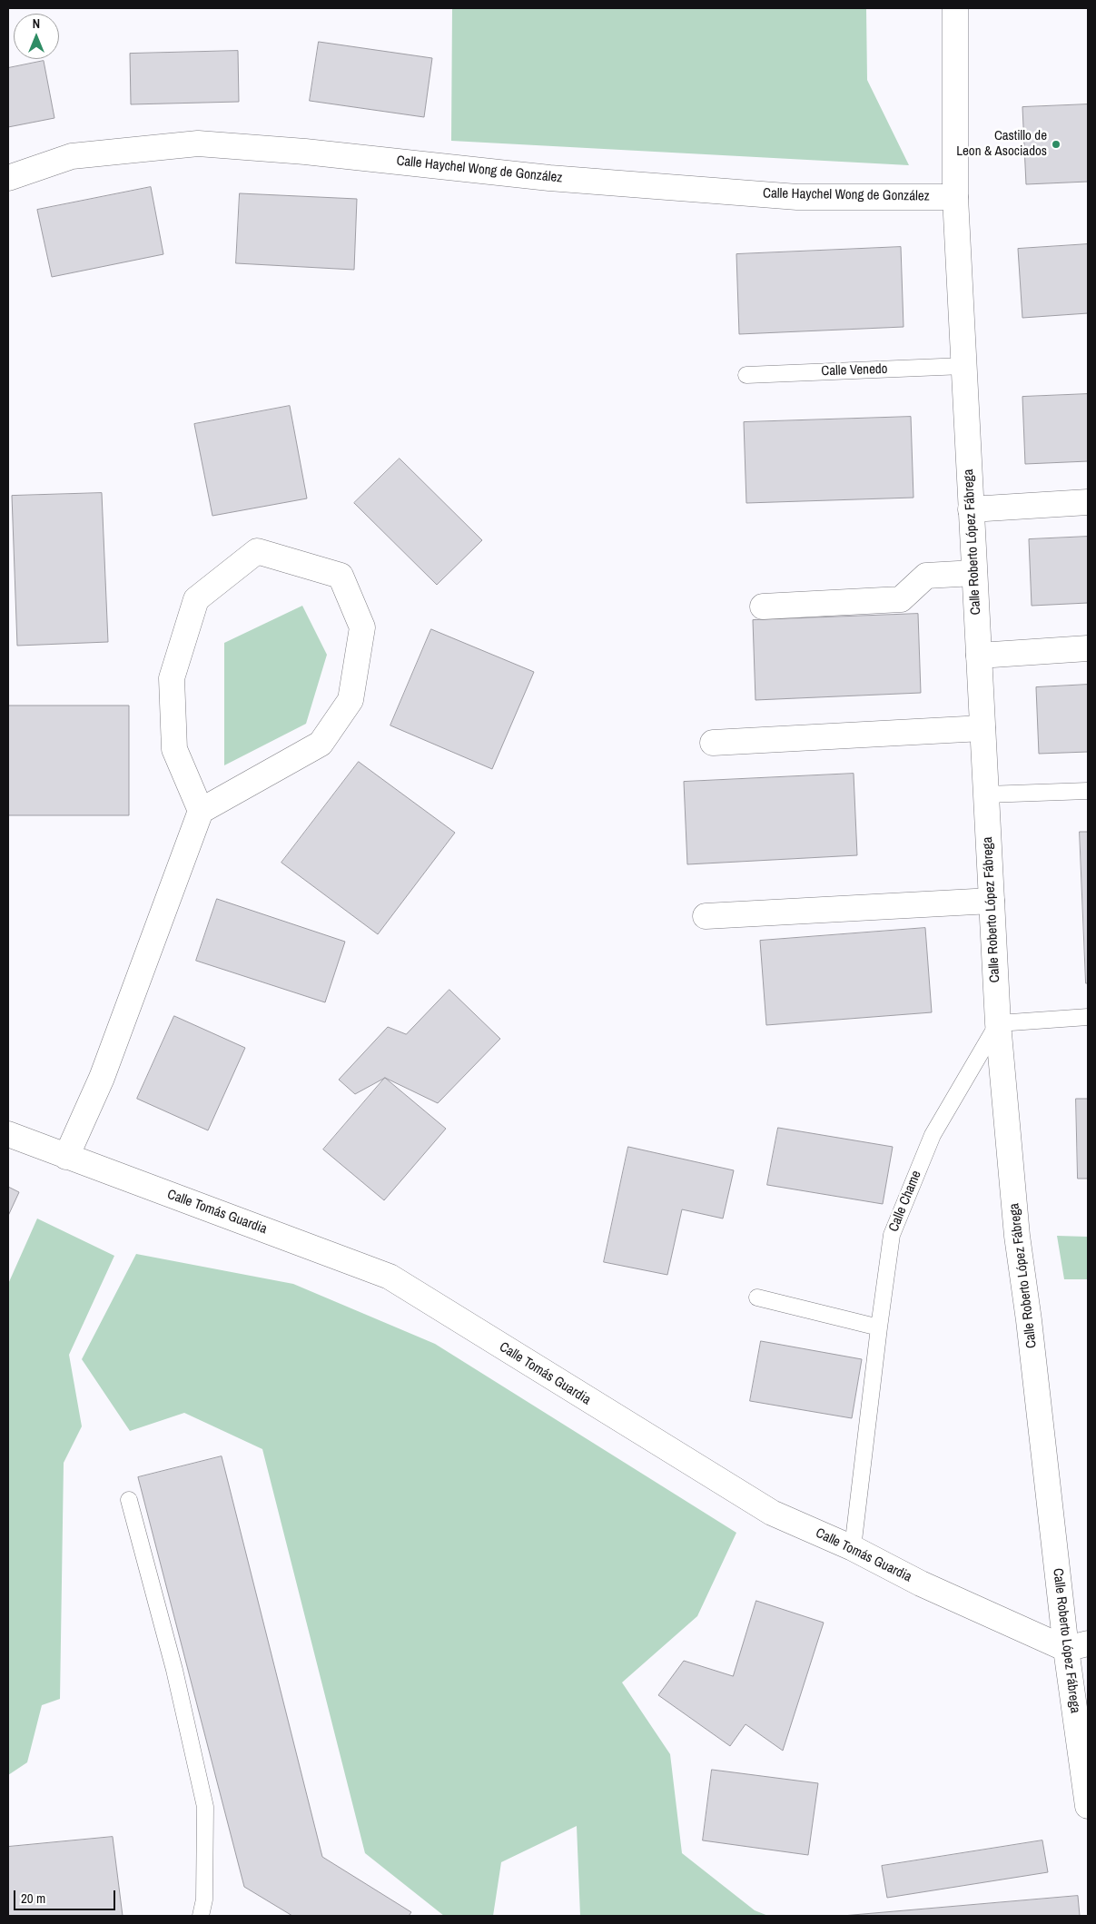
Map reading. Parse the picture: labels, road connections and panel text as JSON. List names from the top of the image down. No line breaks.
{"streets":{"street":["Calle Haychel Wong de González","Calle Roberto López Fábrega","Calle Tomás Guardia"],"lane":["Calle Venedo","Calle Chame"]},"crossings":[["Calle Haychel Wong de González","Calle Roberto López Fábrega"],["Calle Venedo","Calle Roberto López Fábrega"],["Calle Roberto López Fábrega","Calle Chame"],["Calle Roberto López Fábrega","Calle Tomás Guardia"],["Calle Chame","Calle Tomás Guardia"]],"places":["Castillo de Leon & Asociados"],"scale_bar":"20 m","north":"top"}
